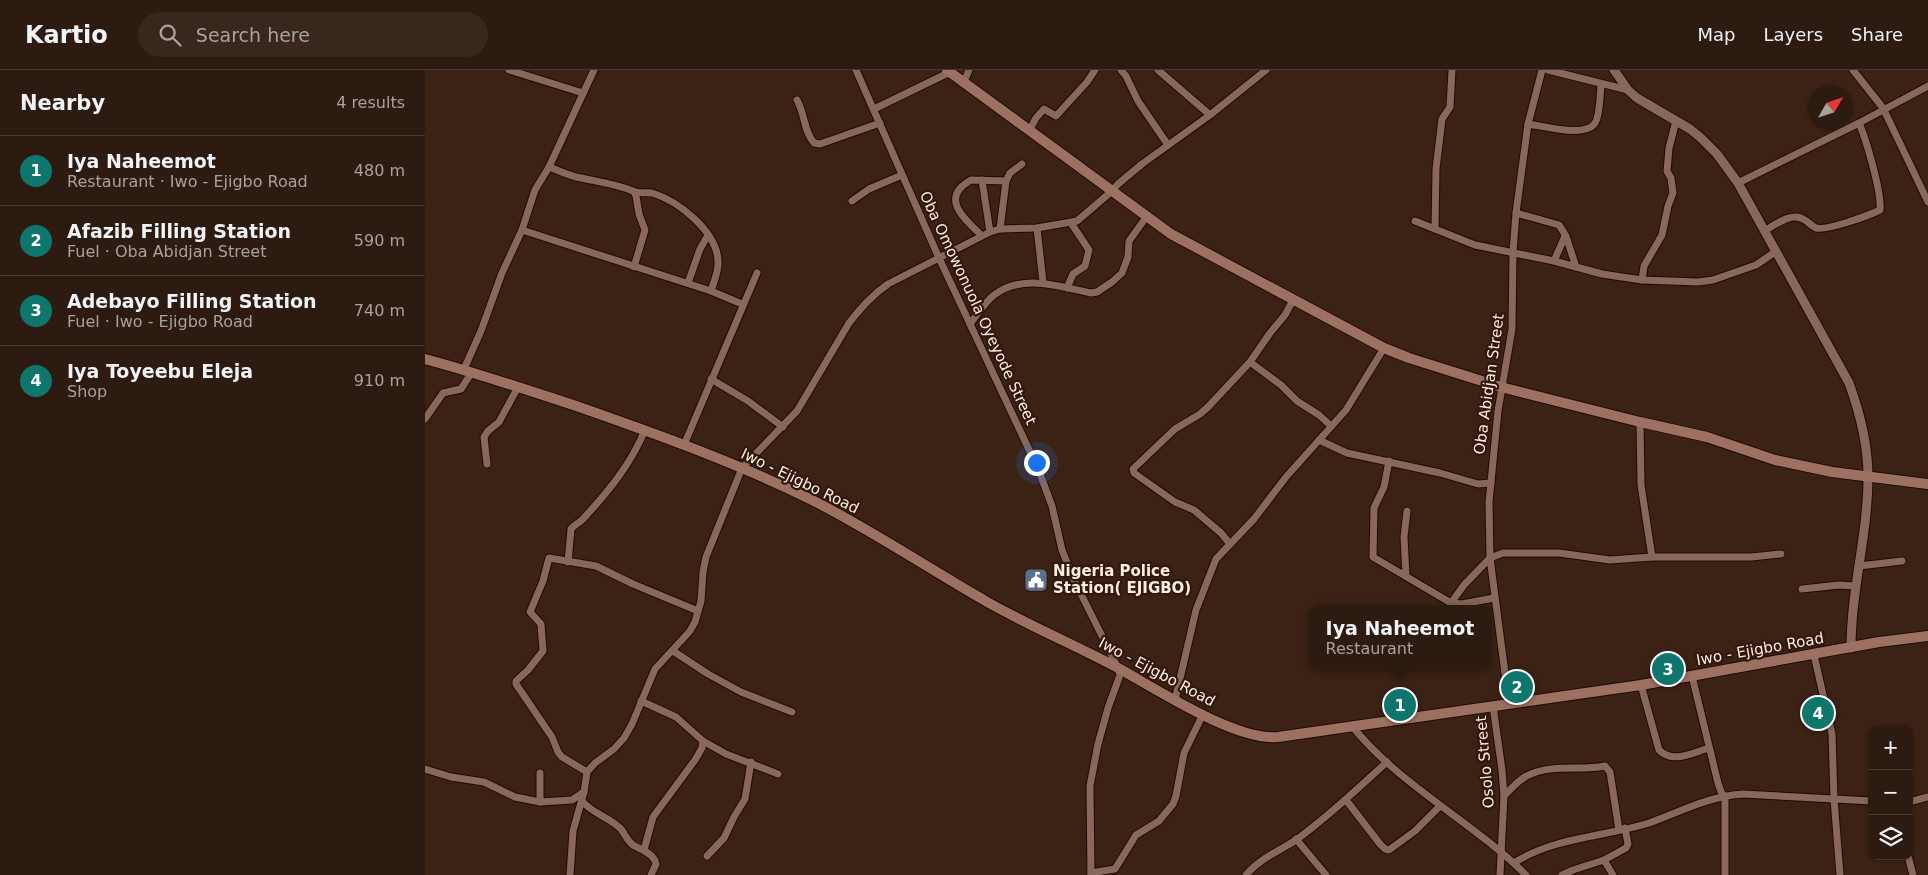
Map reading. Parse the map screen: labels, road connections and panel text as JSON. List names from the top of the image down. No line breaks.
{"streets":{"main road":["Iwo - Ejigbo Road"],"street":["Oba Omowonuola Oyeyode Street","Oba Abidjan Street","Osolo Street"]},"crossings":[["Oba Omowonuola Oyeyode Street","Iwo - Ejigbo Road"],["Oba Abidjan Street","Iwo - Ejigbo Road"],["Iwo - Ejigbo Road","Osolo Street"]],"places":{"public building":["Nigeria Police Station( EJIGBO)"]},"north":"top right","page":{"header":"Kartio","search":"Search here","nav":["Map","Layers","Share"],"heading":["Nearby","4 results"],"list":[{"mark":"1","name":"Iya Naheemot","note":"Restaurant · Iwo - Ejigbo Road","value":"480 m"},{"mark":"2","name":"Afazib Filling Station","note":"Fuel · Oba Abidjan Street","value":"590 m"},{"mark":"3","name":"Adebayo Filling Station","note":"Fuel · Iwo - Ejigbo Road","value":"740 m"},{"mark":"4","name":"Iya Toyeebu Eleja","note":"Shop","value":"910 m"}],"popup":["Iya Naheemot","Restaurant"],"pins":["3","2","1","4"],"map_buttons":["+","−"]}}
